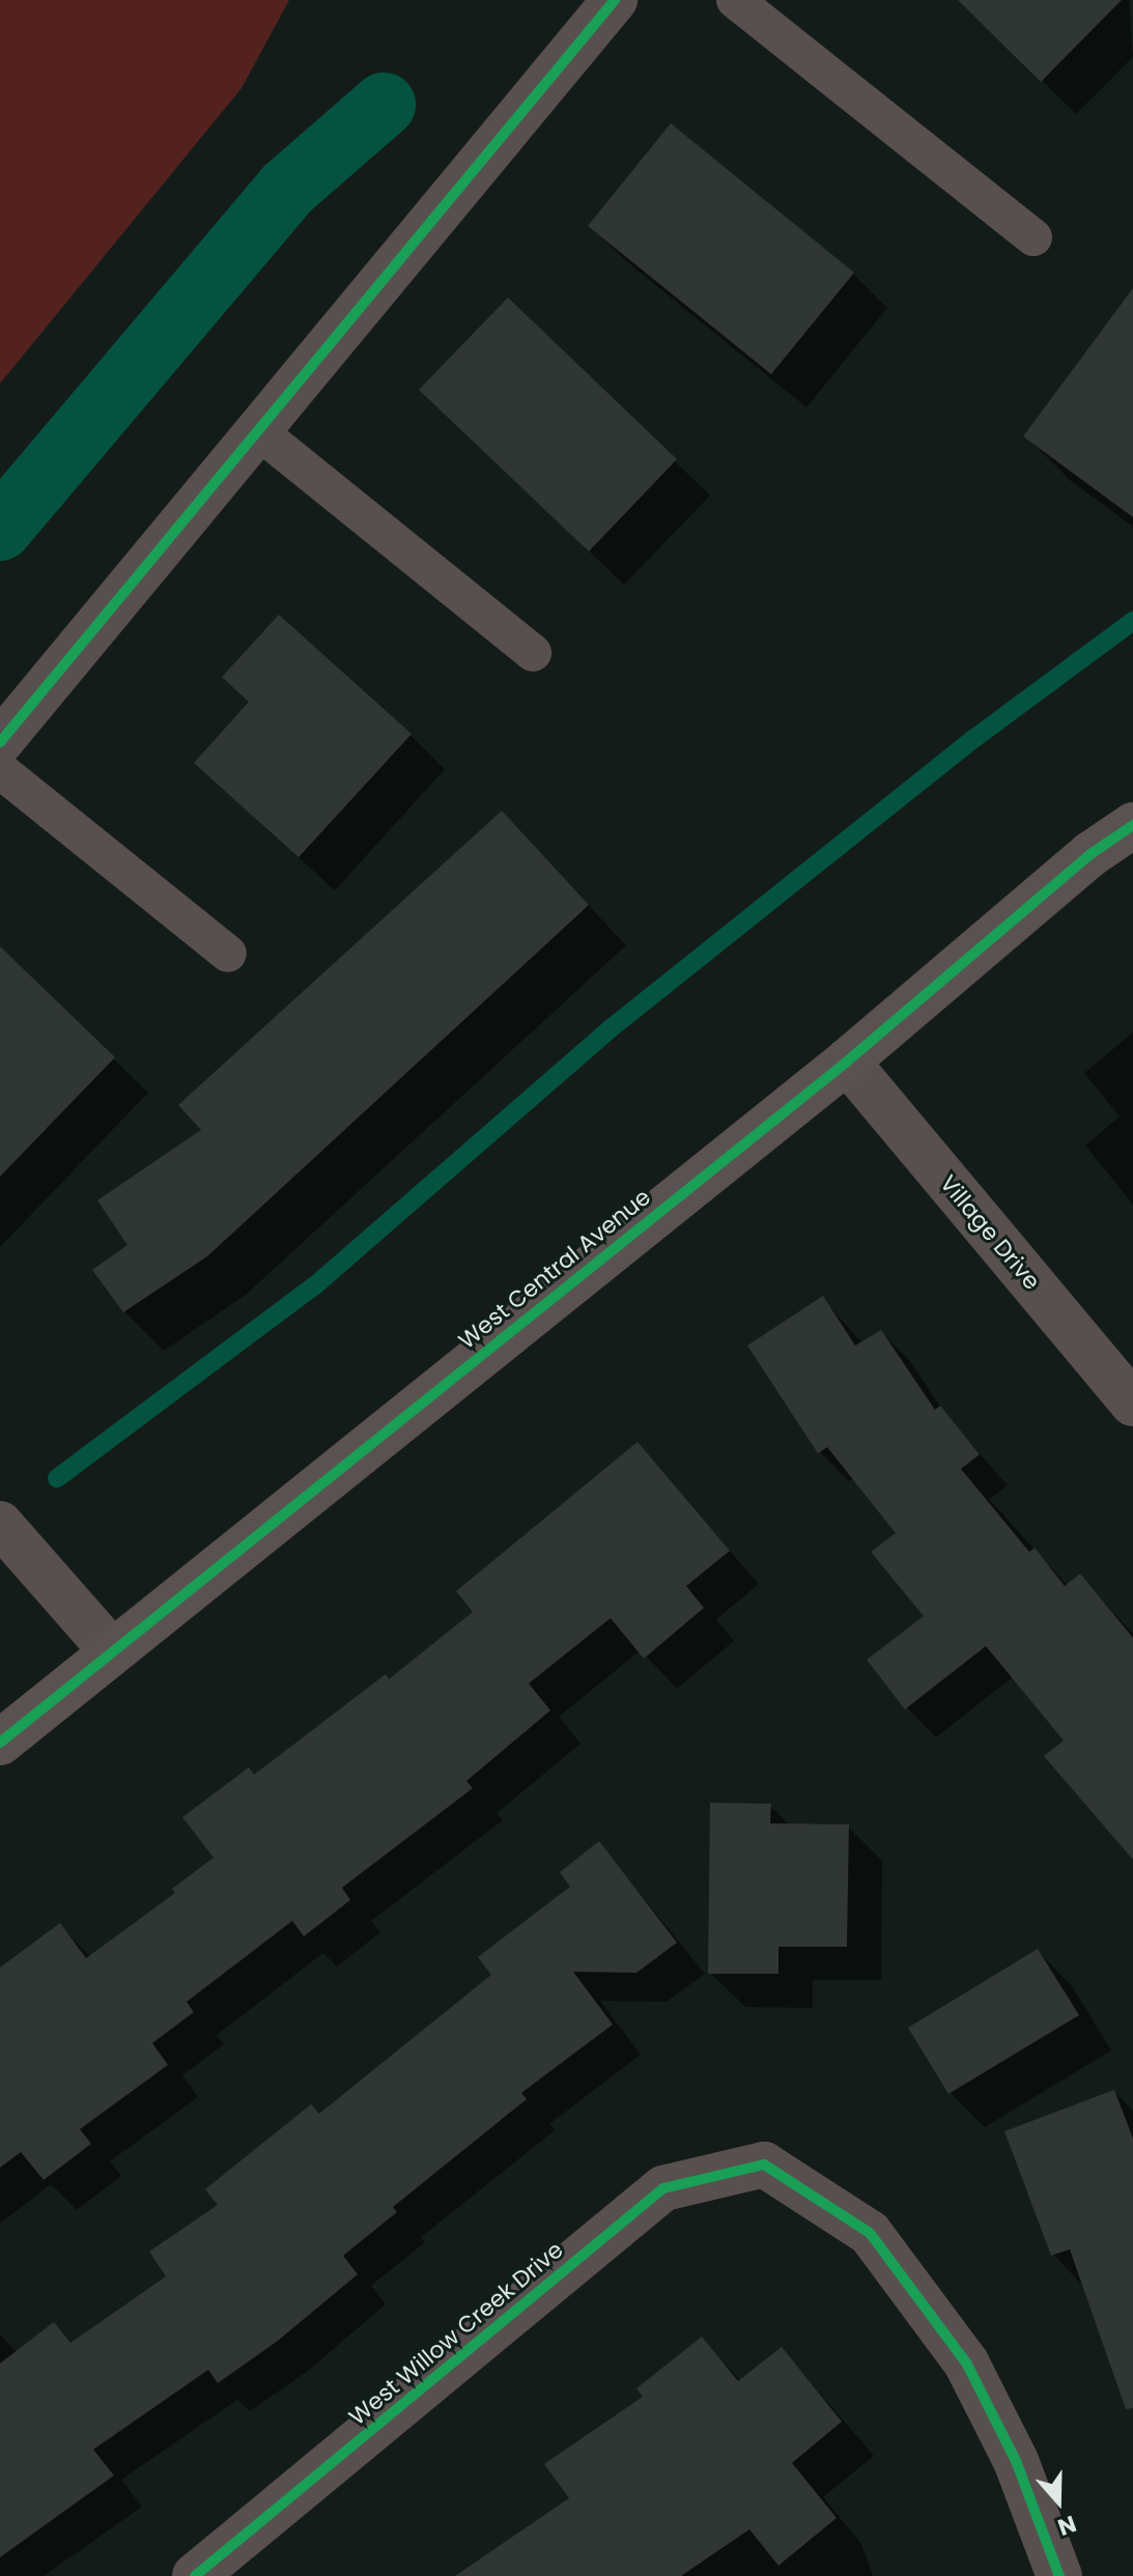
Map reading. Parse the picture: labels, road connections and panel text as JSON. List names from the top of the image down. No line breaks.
{"streets":{"street":["Village Drive","West Central Avenue","West Willow Creek Drive"]},"crossings":[["Village Drive","West Central Avenue"]],"north":"bottom"}
